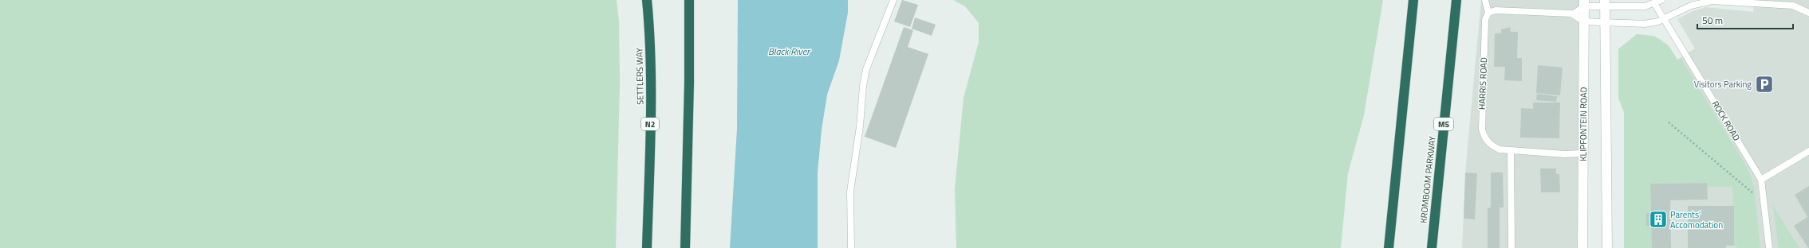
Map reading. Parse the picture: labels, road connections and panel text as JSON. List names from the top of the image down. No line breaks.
{"streets":{"highway":["SETTLERS WAY","N2","M5","KROMBOOM PARKWAY"],"main road":["KLIPFONTEIN ROAD"],"lane":["HARRIS ROAD","ROCK ROAD"]},"crossings":[["HARRIS ROAD","KLIPFONTEIN ROAD"]],"water":["Black River"],"places":{"parking":["Visitors Parking"],"building":["Parents' Accomodation"]},"scale_bar":"50 m"}
